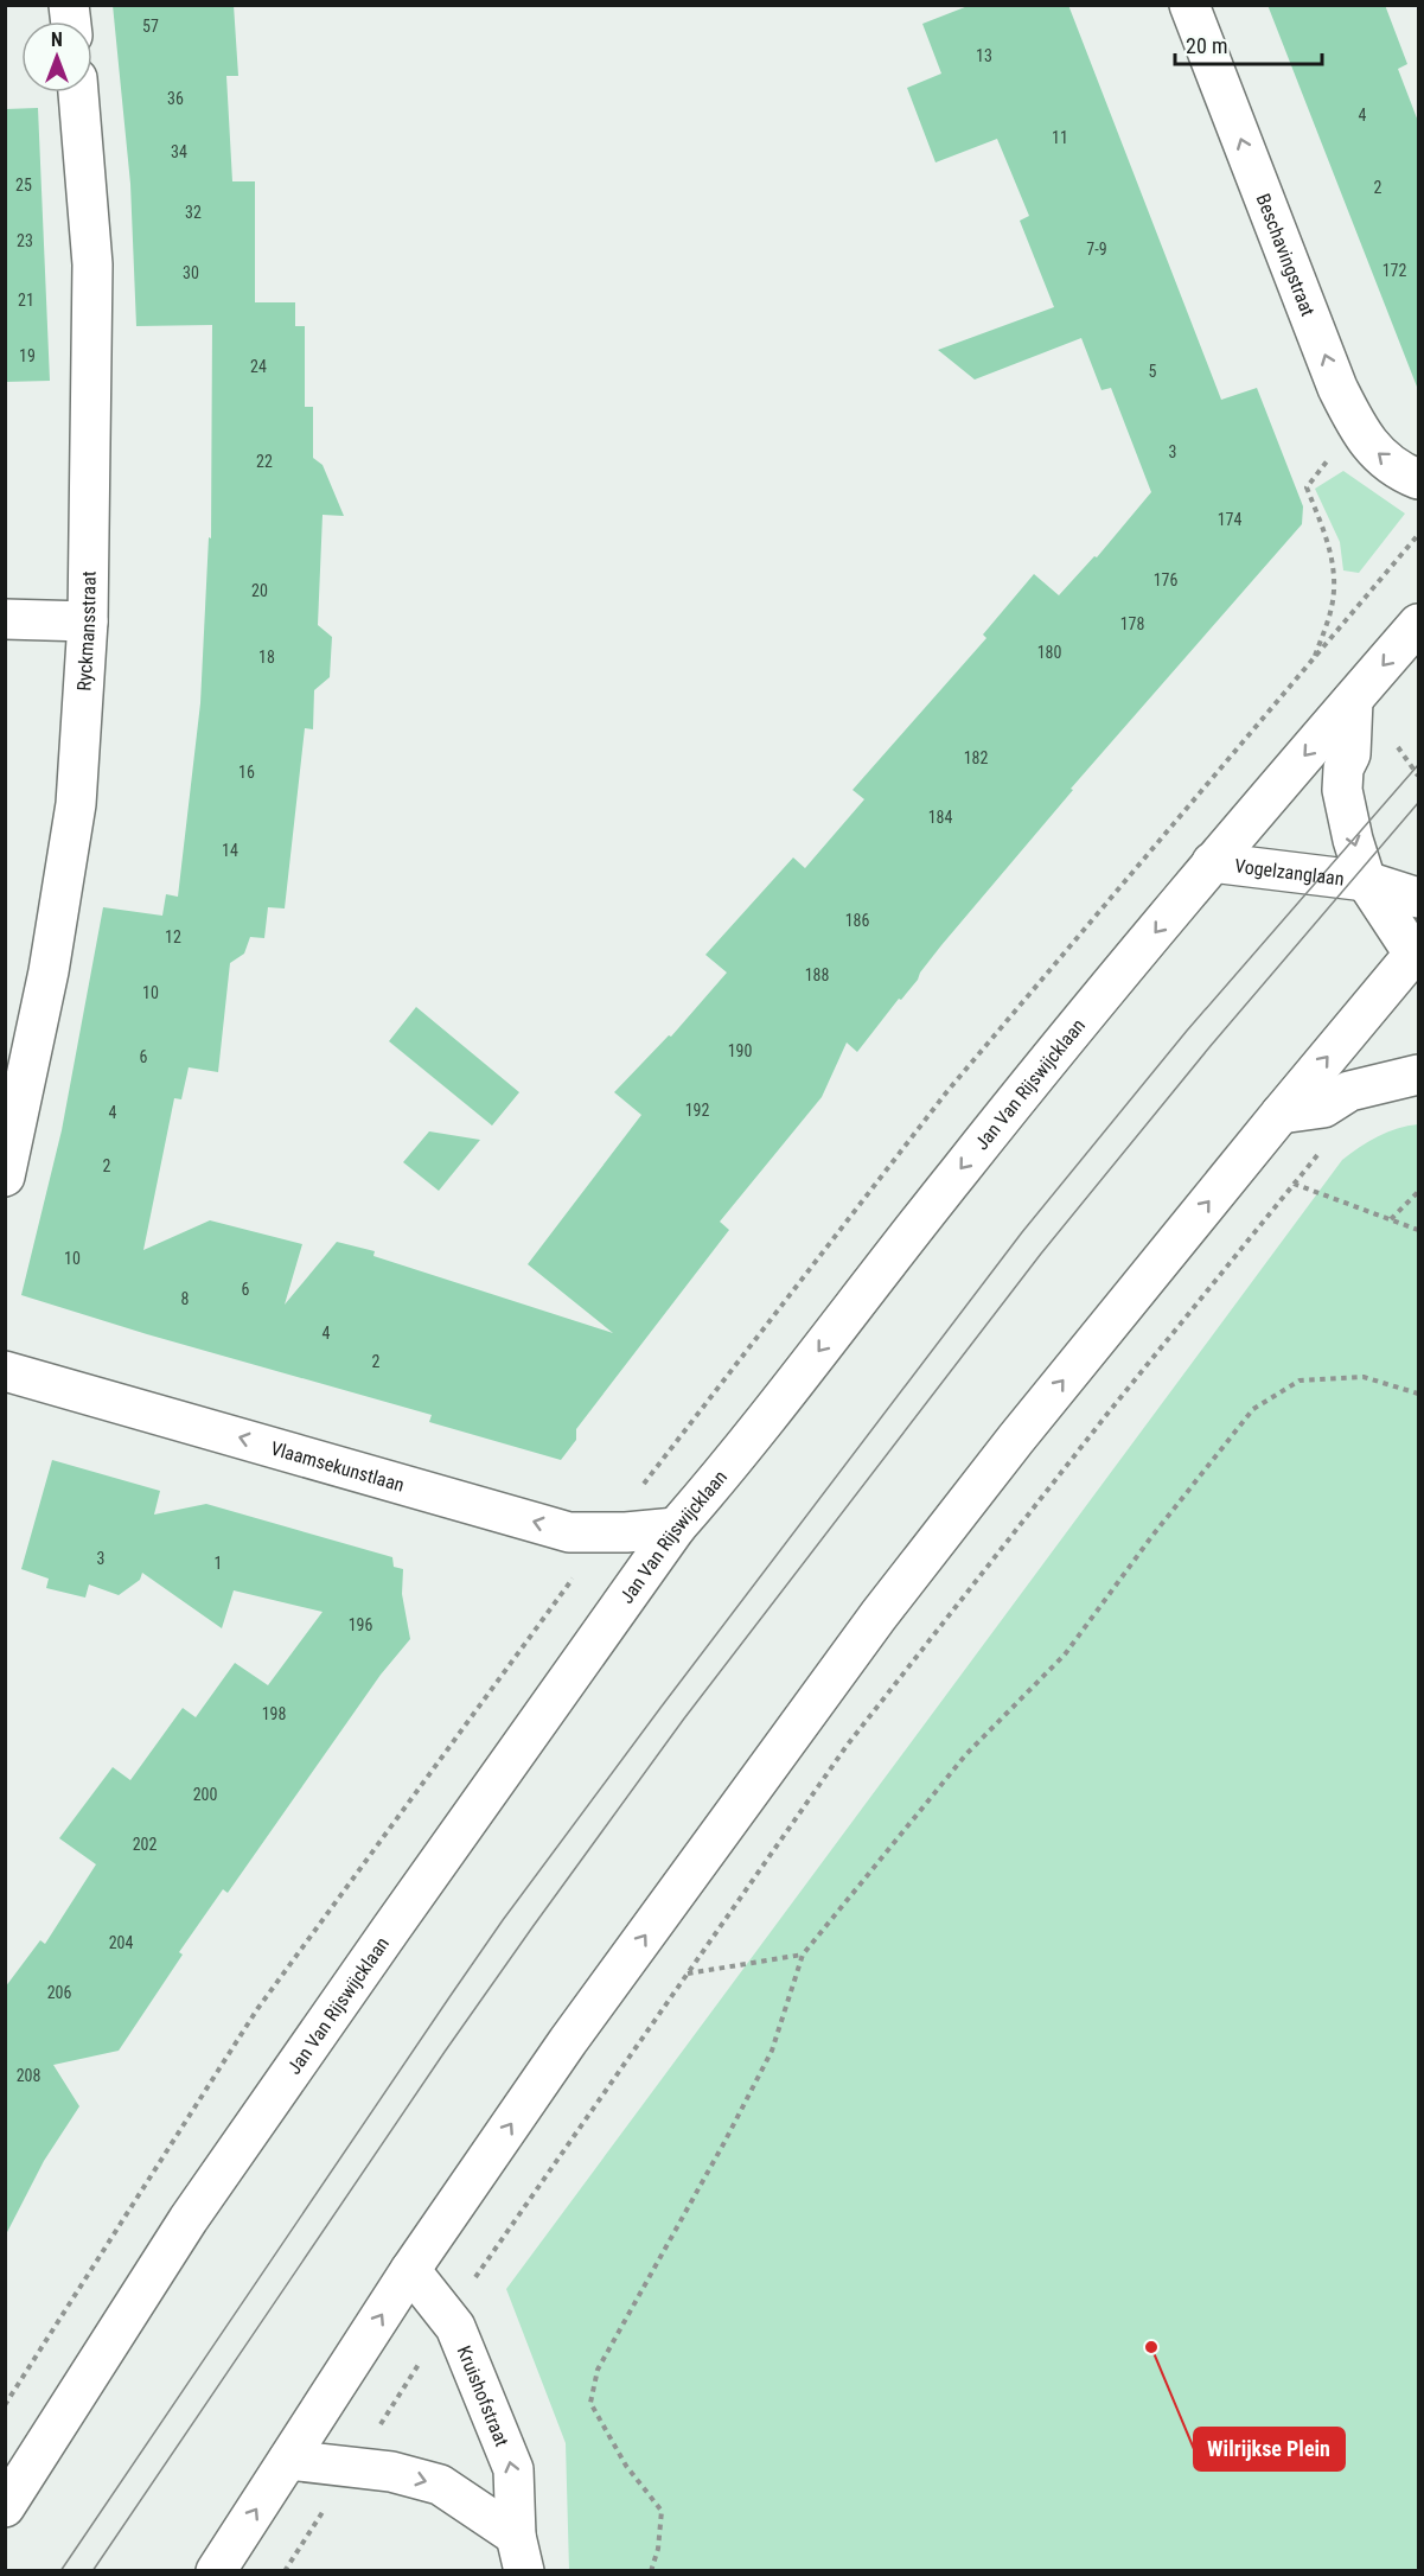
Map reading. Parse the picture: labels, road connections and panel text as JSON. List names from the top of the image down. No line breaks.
{"streets":{"main road":["Beschavingstraat","Ryckmansstraat","Vogelzanglaan","Jan Van Rijswijcklaan","Vlaamsekunstlaan","Kruishofstraat"]},"crossings":[["Vogelzanglaan","Jan Van Rijswijcklaan"],["Jan Van Rijswijcklaan","Vlaamsekunstlaan"]],"one_way":["Beschavingstraat","Vogelzanglaan","Vlaamsekunstlaan"],"places":["Wilrijkse Plein"],"house_numbers":["57","13","36","4","11","34","25","2","32","23","7-9","172","30","21","19","24","5","3","22","174","176","20","178","180","18","182","16","184","14","186","12","188","10","190","6","192","4","2","10","6","8","4","2","3","1","196","198","200","202","204","206","208"],"scale_bar":"20 m","north":"top"}
